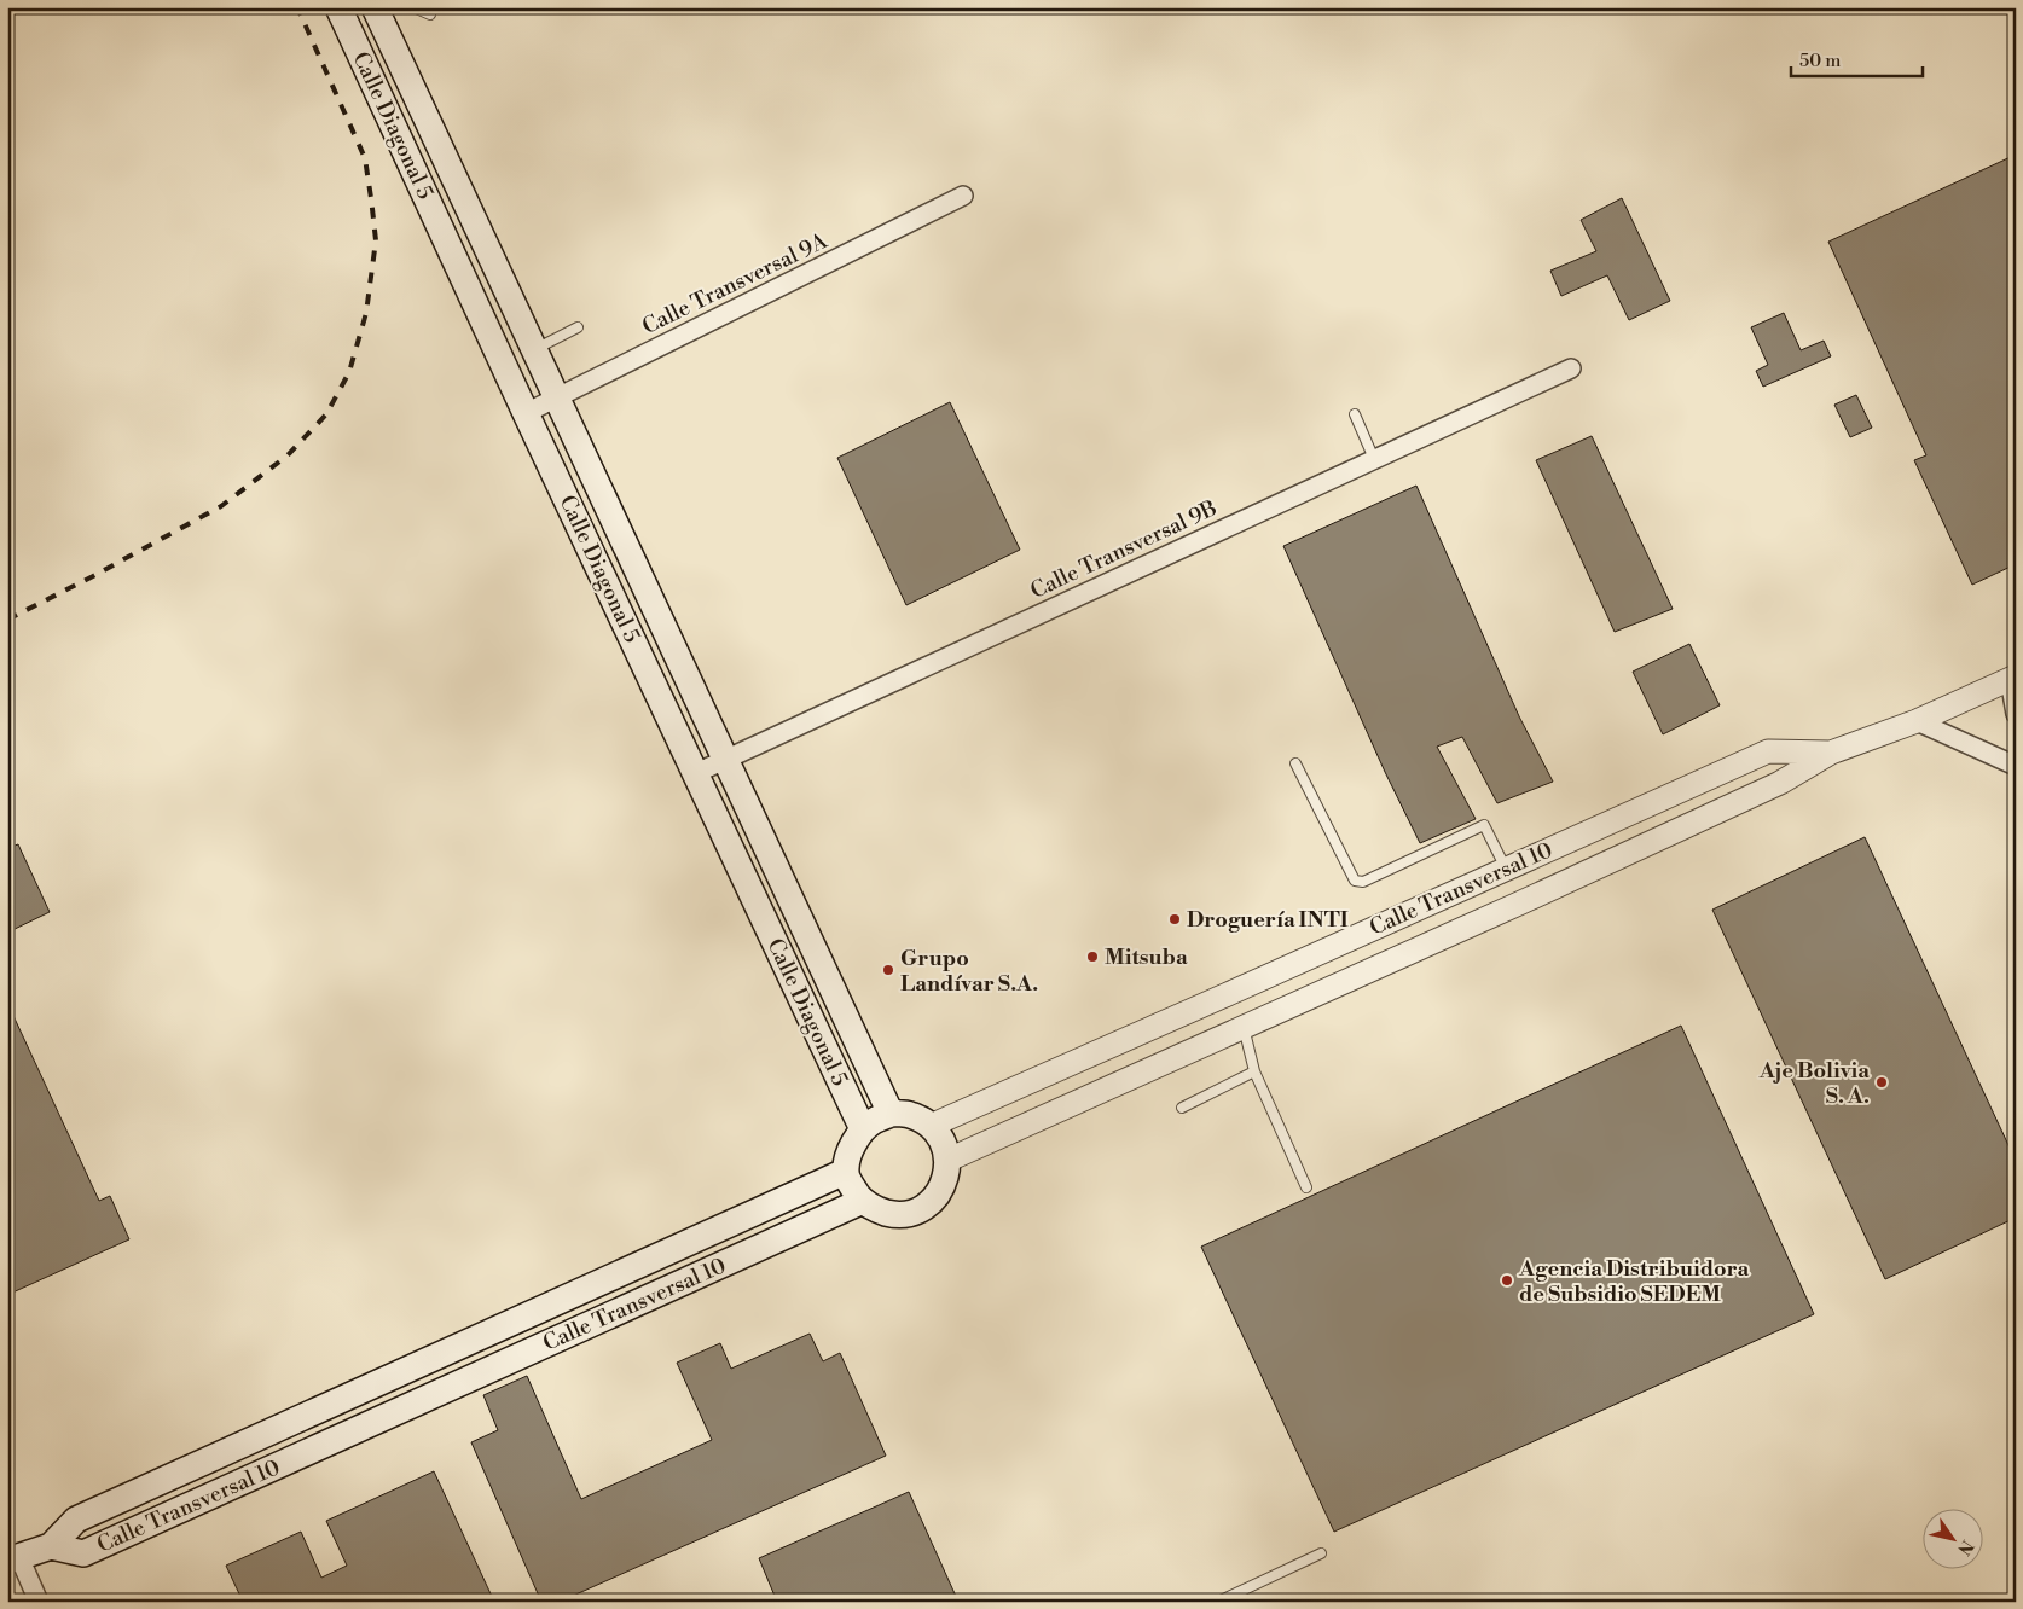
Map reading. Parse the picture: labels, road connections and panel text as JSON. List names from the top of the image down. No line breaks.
{"streets":{"main road":["Calle Diagonal 5","Calle Transversal 10"],"street":["Calle Transversal 9A","Calle Transversal 9B"]},"crossings":[["Calle Diagonal 5","Calle Transversal 9A"],["Calle Diagonal 5","Calle Transversal 9B"],["Calle Diagonal 5","Calle Transversal 10"]],"places":["Droguería INTI","Mitsuba","Grupo Landívar S.A.","Aje Bolivia S. A.","Agencia Distribuidora de Subsidio SEDEM"],"scale_bar":"50 m","north":"bottom right"}
